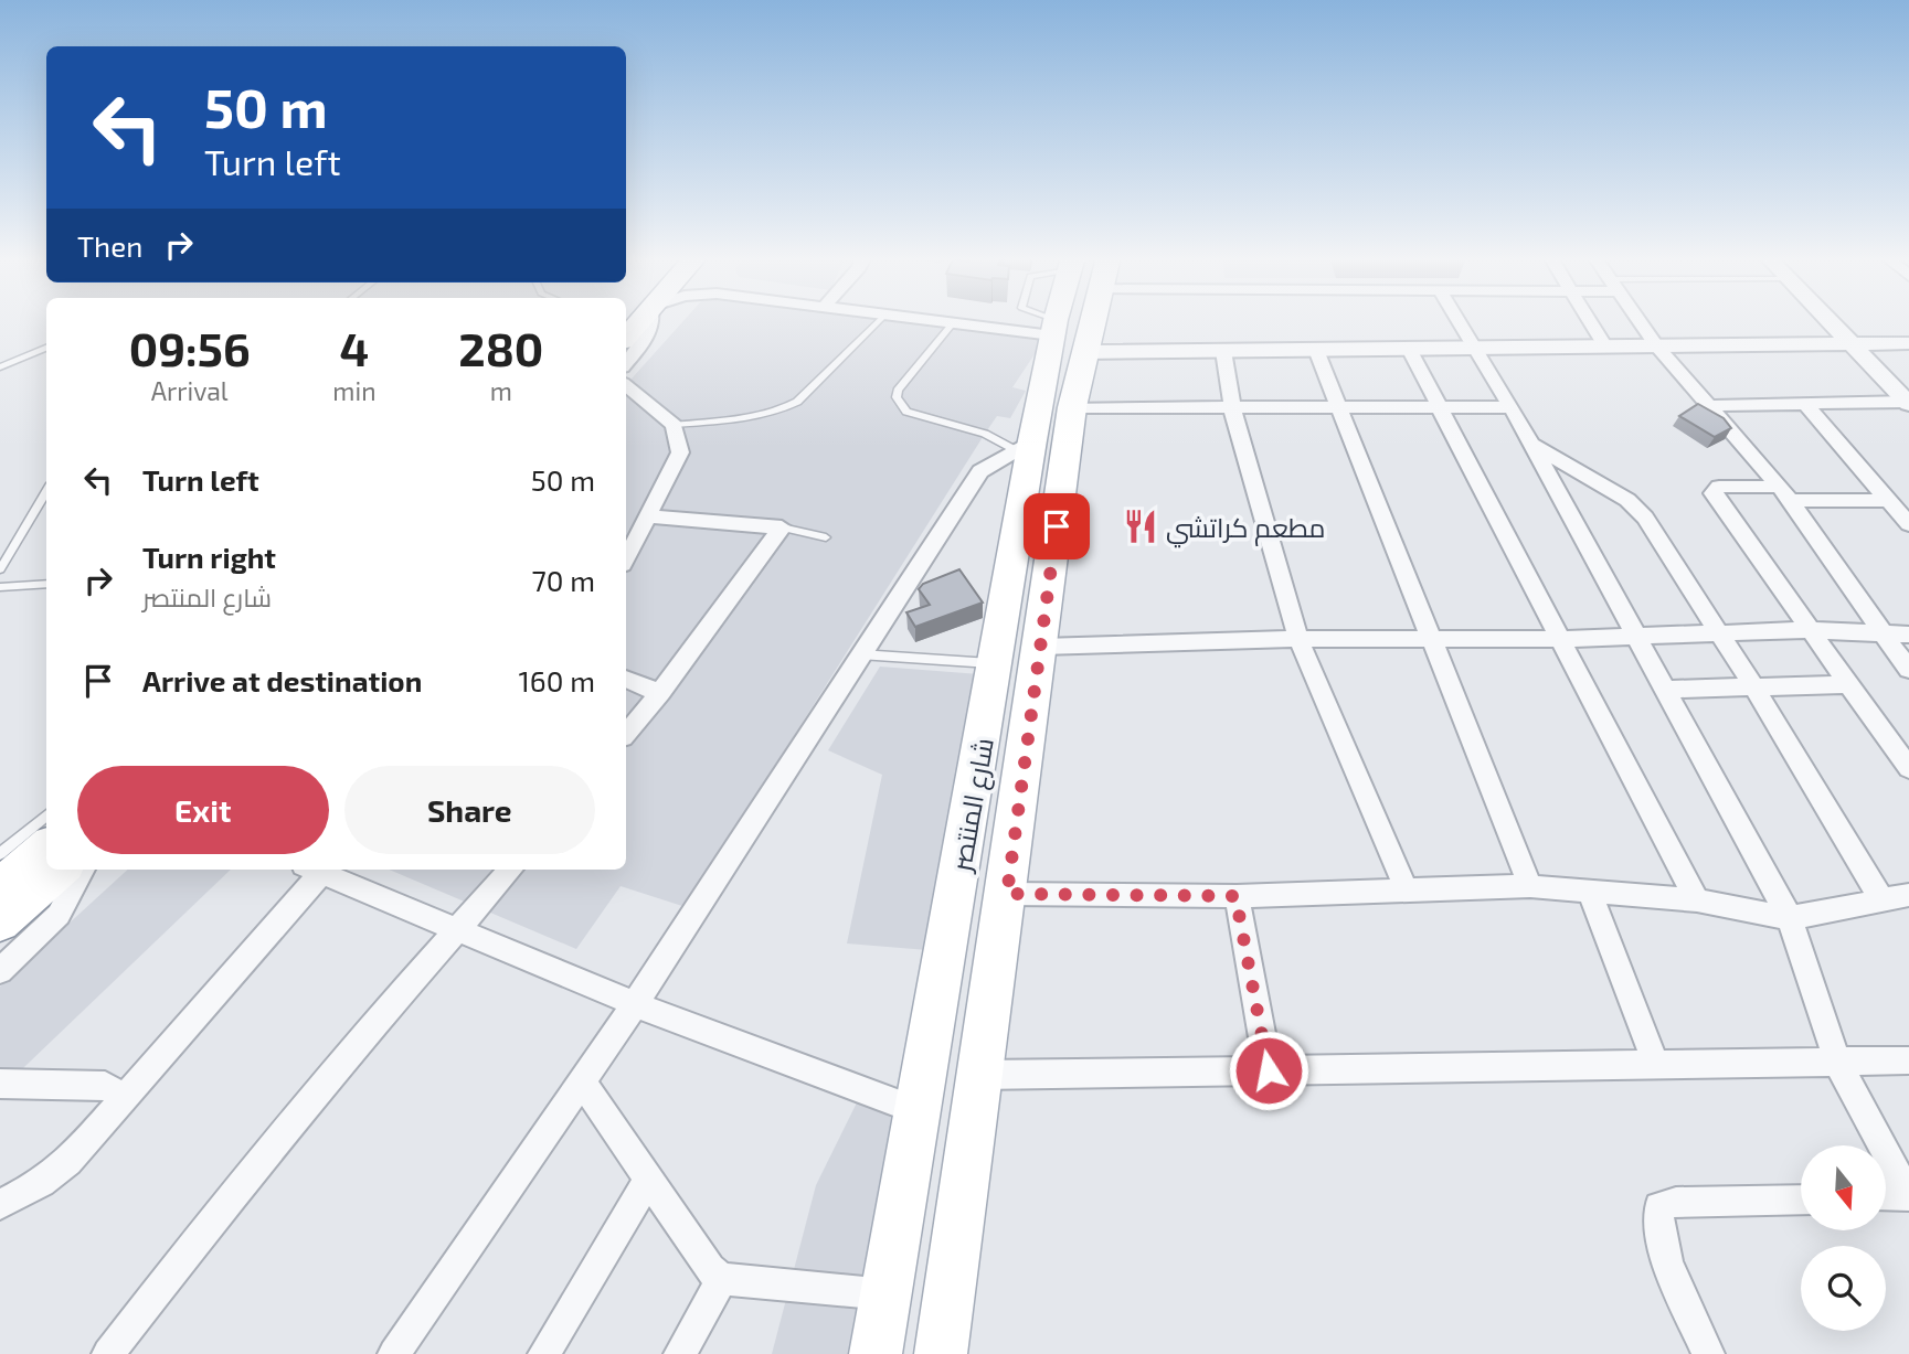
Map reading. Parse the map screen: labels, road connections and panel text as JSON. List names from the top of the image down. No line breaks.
{"streets":{"main road":["شارع المنتصر"]},"places":{"restaurant":["مطعم كراتشي"]},"north":"bottom","page":{"turn":["50 m","Turn left"],"then":"Then","eta":["09:56","Arrival","4","min","280","m"],"list":[{"name":"Turn left","value":"50 m"},{"name":"Turn right","note":"شارع المنتصر","value":"70 m"},{"name":"Arrive at destination","value":"160 m"}],"buttons":["Exit","Share"]}}
